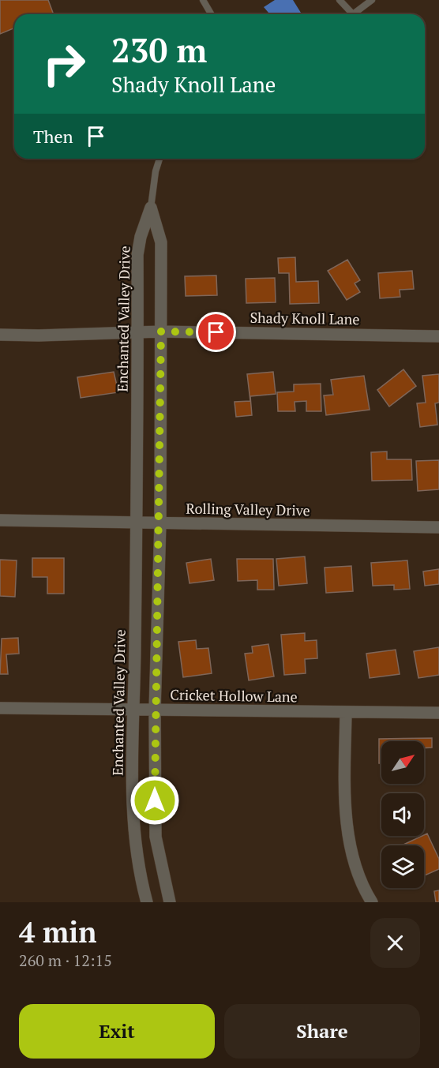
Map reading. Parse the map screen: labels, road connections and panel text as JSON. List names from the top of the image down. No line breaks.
{"streets":{"street":["Shady Knoll Lane","Enchanted Valley Drive","Rolling Valley Drive","Cricket Hollow Lane"]},"crossings":[["Shady Knoll Lane","Enchanted Valley Drive"],["Enchanted Valley Drive","Rolling Valley Drive"],["Enchanted Valley Drive","Cricket Hollow Lane"]],"north":"top right","page":{"turn":["230 m","Shady Knoll Lane"],"then":"Then","heading":["4 min","260 m · 12:15"],"buttons":["Exit","Share"]}}
